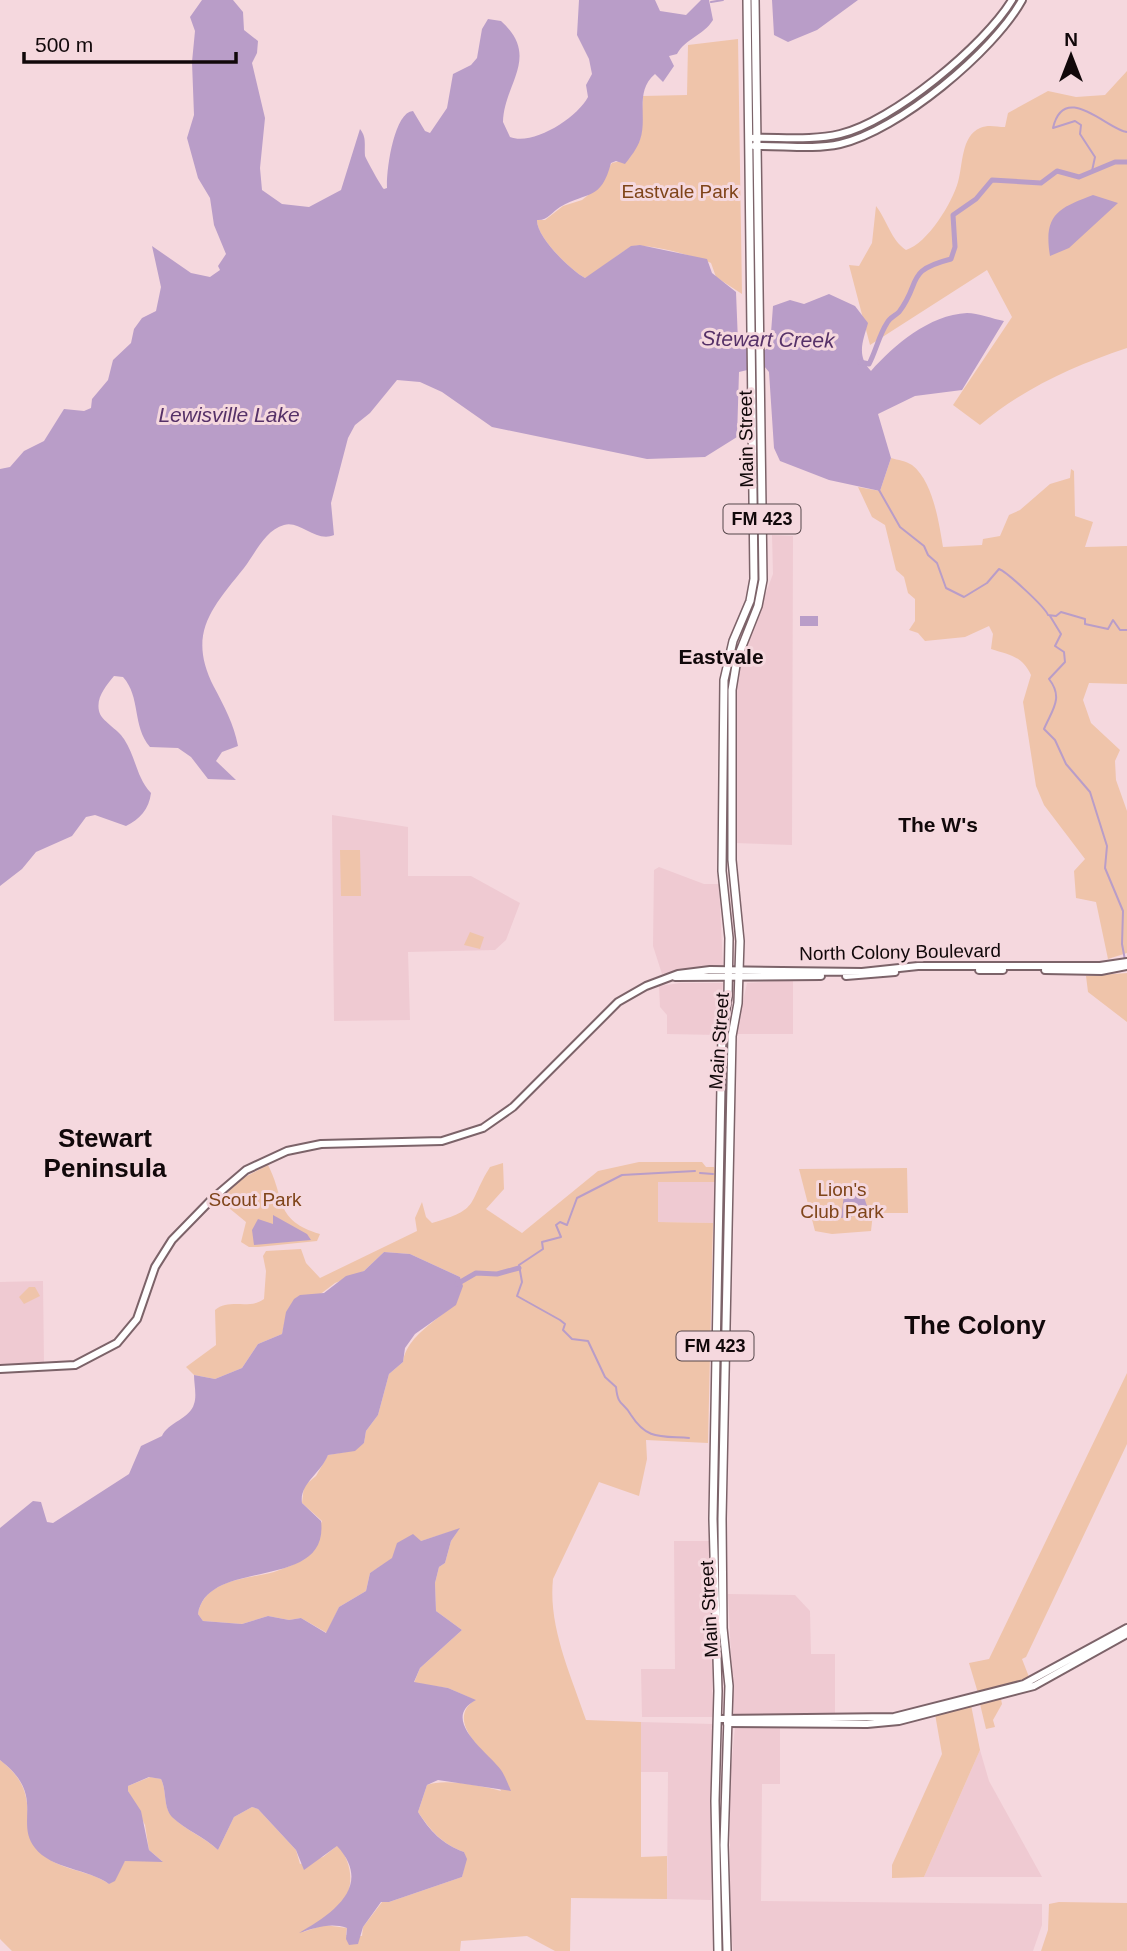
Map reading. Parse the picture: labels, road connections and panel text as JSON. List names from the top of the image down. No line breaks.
{"streets":{"main road":["Main Street","FM 423","North Colony Boulevard"]},"crossings":[["Main Street","FM 423"],["Main Street","North Colony Boulevard"]],"districts":["Eastvale","The W's","Stewart Peninsula","The Colony"],"water":["Stewart Creek","Lewisville Lake"],"parks":["Eastvale Park","Lion's Club Park","Scout Park"],"scale_bar":"500 m","north":"top"}
